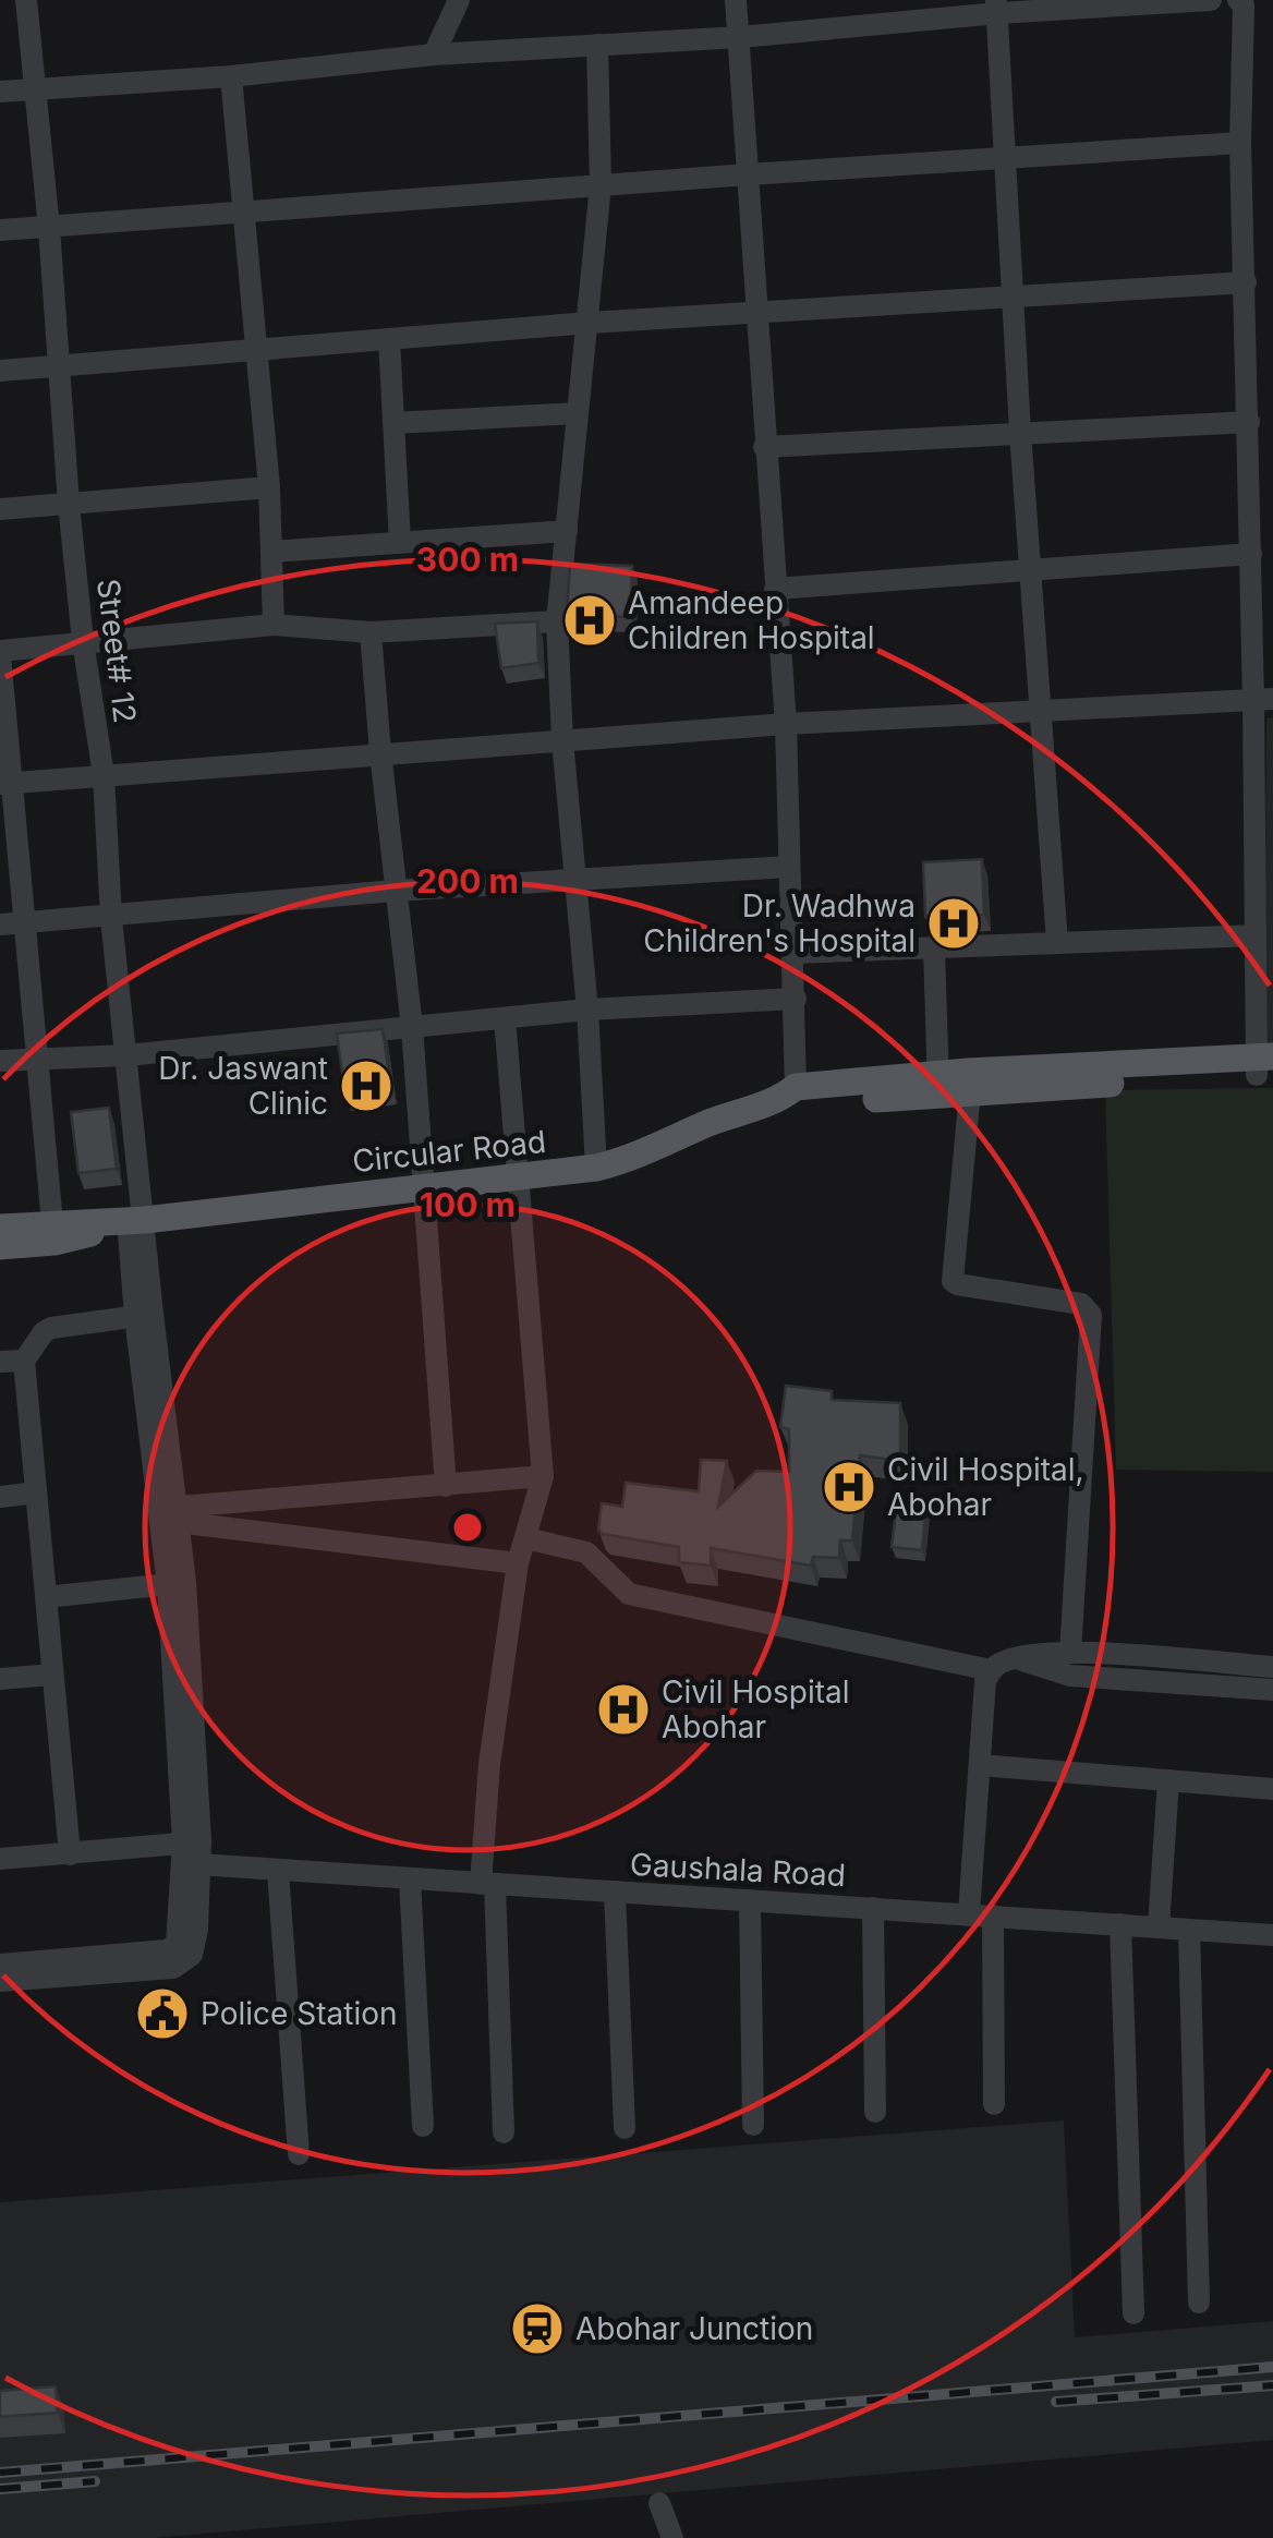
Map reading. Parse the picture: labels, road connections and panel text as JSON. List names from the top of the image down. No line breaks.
{"streets":{"main road":["Circular Road"],"street":["Street# 12","Gaushala Road"]},"crossings":[["Street# 12","Circular Road"],["Street# 12","Gaushala Road"]],"places":{"hospital":["Amandeep Children Hospital","Dr. Wadhwa Children's Hospital","Dr. Jaswant Clinic","Civil Hospital, Abohar","Civil Hospital Abohar"],"public building":["Police Station"],"station":["Abohar Junction"]},"rings":["300 m","200 m","100 m"]}
